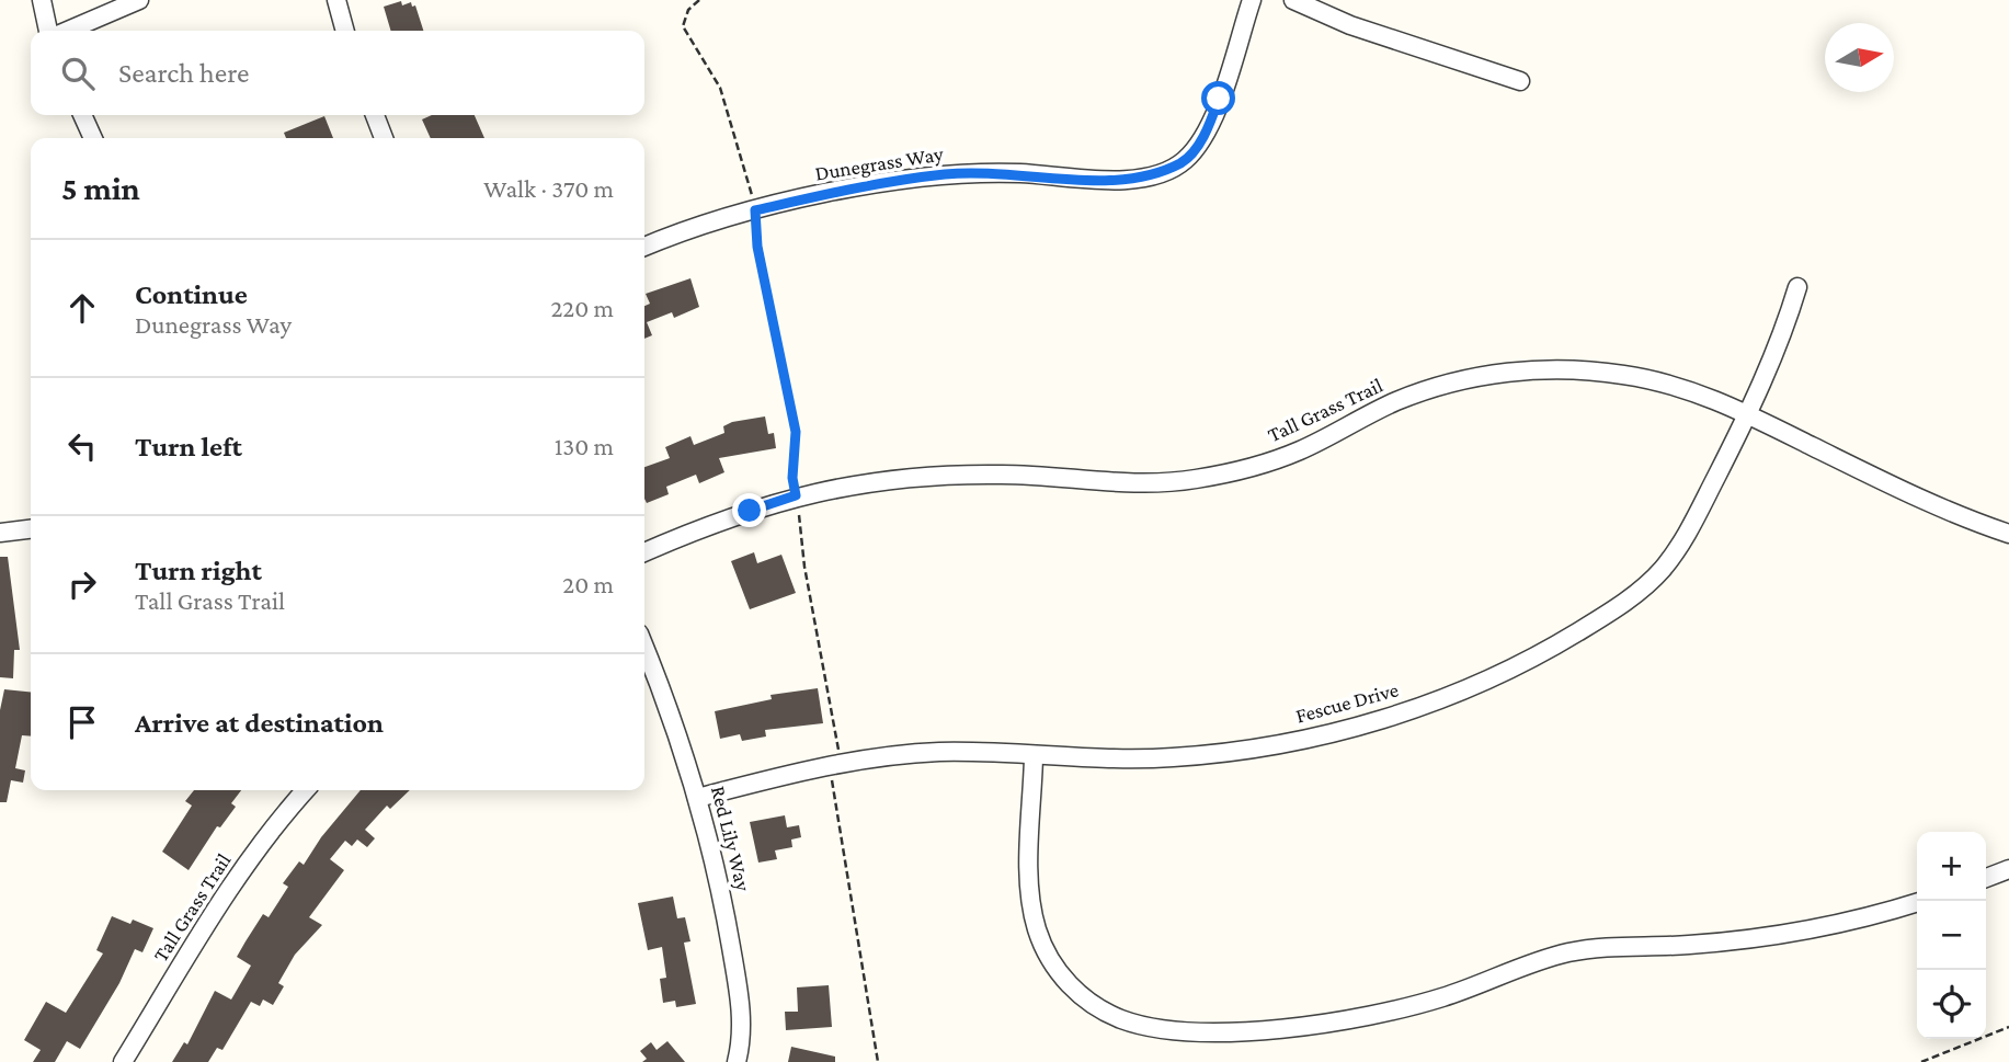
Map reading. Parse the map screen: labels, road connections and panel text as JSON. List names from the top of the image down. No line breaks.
{"streets":{"street":["Dunegrass Way","Tall Grass Trail","Fescue Drive","Red Lily Way"]},"crossings":[["Tall Grass Trail","Fescue Drive"],["Fescue Drive","Red Lily Way"]],"north":"right","page":{"search":"Search here","heading":["5 min","Walk · 370 m"],"list":[["Continue","Dunegrass Way","220 m"],["Turn left","130 m"],["Turn right","Tall Grass Trail","20 m"],"Arrive at destination"],"map_buttons":["+","−"]}}
